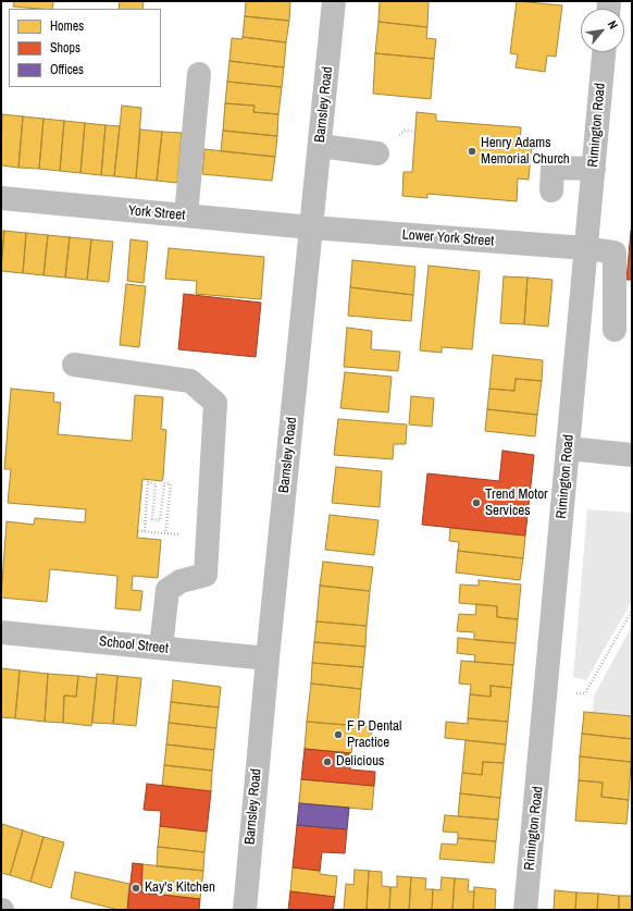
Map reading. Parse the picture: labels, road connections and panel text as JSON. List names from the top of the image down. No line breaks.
{"streets":{"street":["Barnsley Road","Rimington Road","York Street","Lower York Street","School Street"]},"crossings":[["Barnsley Road","York Street"],["Barnsley Road","Lower York Street"],["Barnsley Road","School Street"],["Rimington Road","Lower York Street"],["York Street","Lower York Street"]],"places":["Henry Adams Memorial Church","Trend Motor Services","F P Dental Practice","Delicious","Kay's Kitchen"],"legend":["Homes","Shops","Offices"],"north":"top right"}
